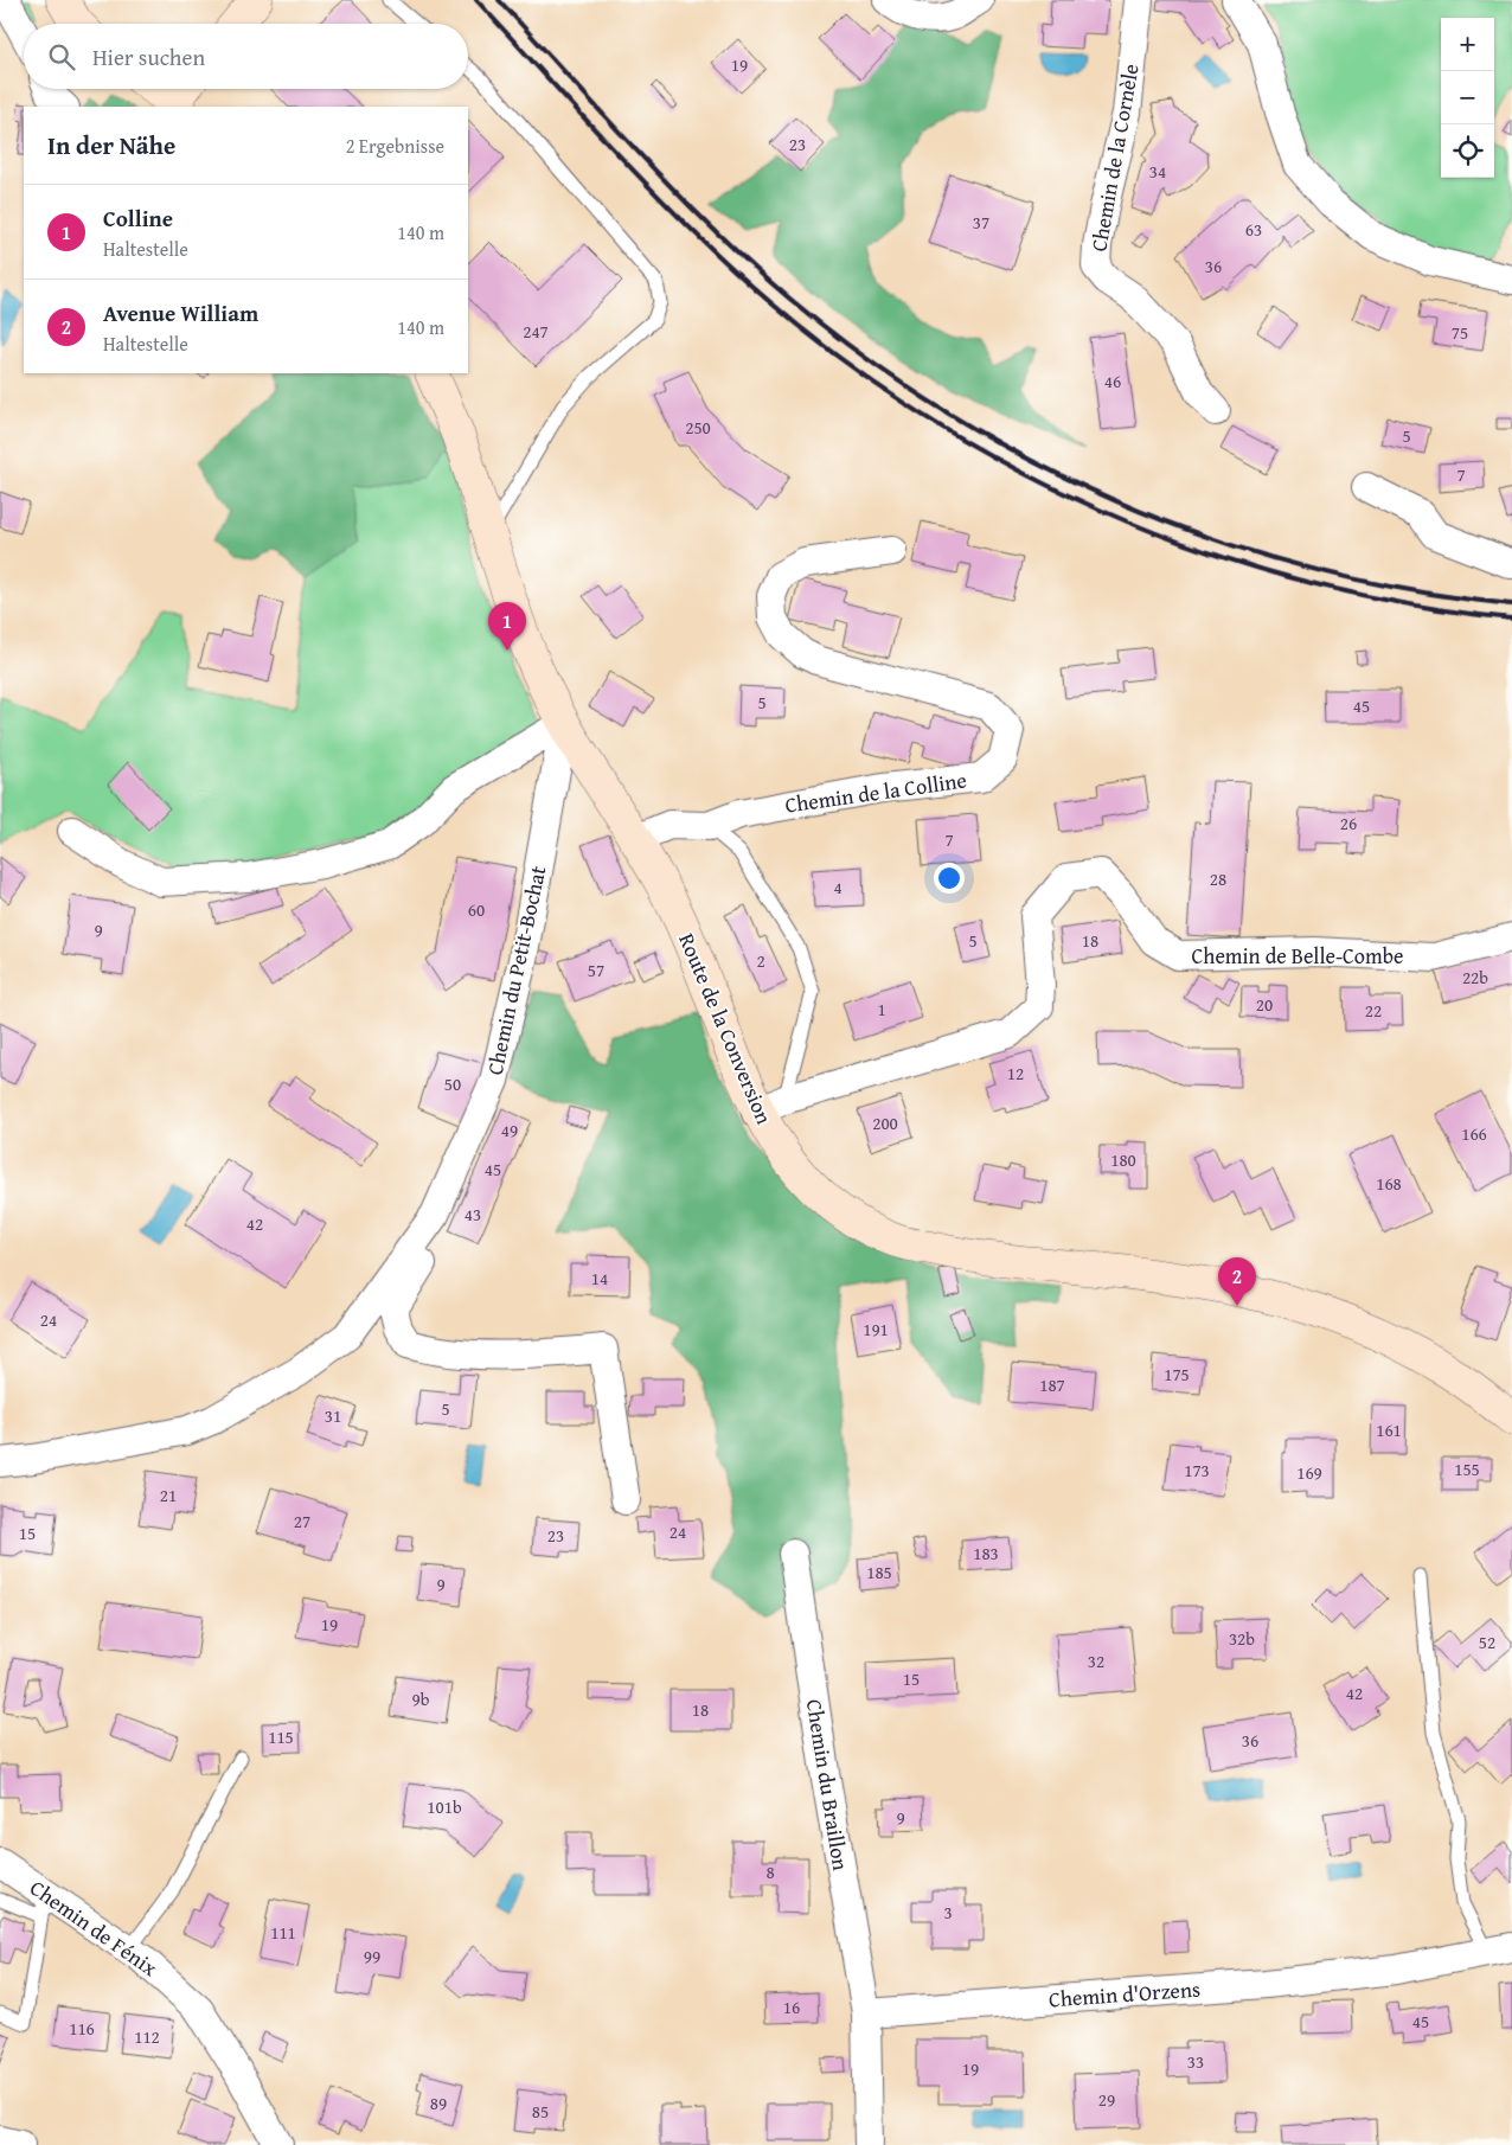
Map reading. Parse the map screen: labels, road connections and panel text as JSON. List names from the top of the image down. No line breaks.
{"streets":{"main road":["Route de la Conversion"],"street":["Chemin de la Cornèle","Chemin de la Colline","Chemin de Belle-Combe","Chemin du Petit-Bochat","Chemin du Braillon","Chemin de Fénix","Chemin d'Orzens"]},"crossings":[["Chemin de la Colline","Route de la Conversion"],["Chemin de Belle-Combe","Route de la Conversion"],["Chemin du Petit-Bochat","Route de la Conversion"],["Chemin du Braillon","Chemin d'Orzens"]],"house_numbers":["19","23","34","37","63","36","247","75","46","250","5","7","5","45","26","7","28","4","60","9","5","18","2","57","22b","20","1","22","12","50","200","49","166","180","45","168","43","42","14","24","191","175","187","5","31","161","155","173","169","21","27","24","15","23","183","185","9","19","32b","52","32","15","42","9b","18","115","36","101b","9","8","3","111","99","16","45","116","112","33","19","29","89","85"],"page":{"map_buttons":["+","−"],"search":"Hier suchen","heading":["In der Nähe","2 Ergebnisse"],"list":[{"mark":"1","name":"Colline","note":"Haltestelle","value":"140 m"},{"mark":"2","name":"Avenue William","note":"Haltestelle","value":"140 m"}],"pins":["1","2"]}}
